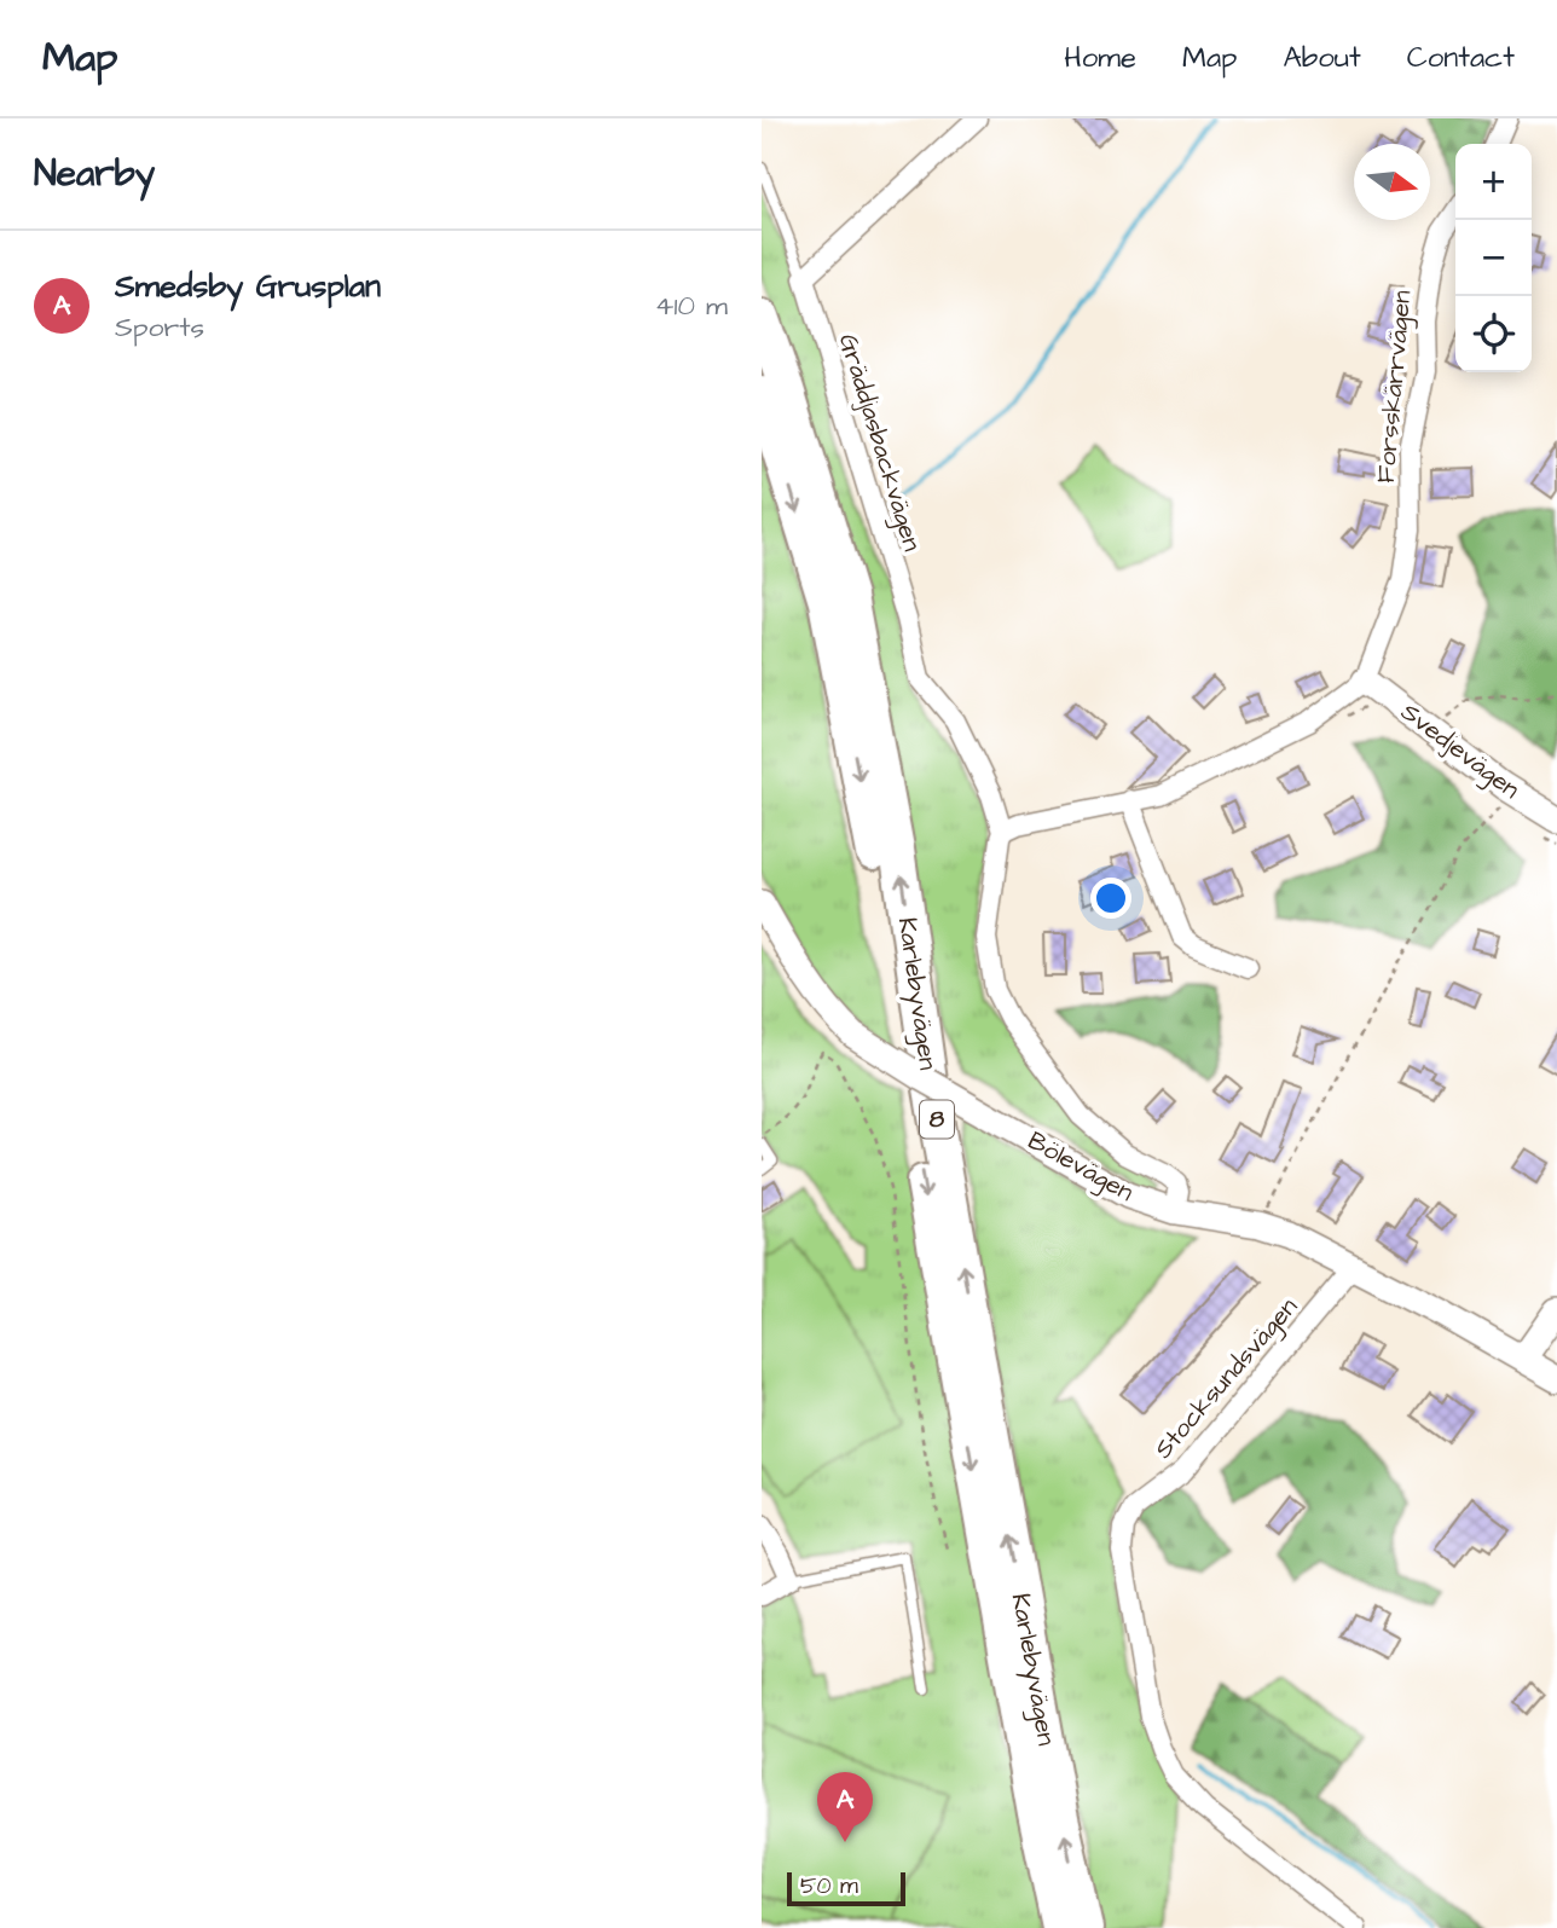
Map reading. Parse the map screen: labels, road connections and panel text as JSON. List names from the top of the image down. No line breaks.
{"streets":{"highway":["Karlebyvägen","8"],"main road":["Svedjevägen","Bölevägen"],"street":["Forsskärrvägen","Gräddjasbackvägen","Stocksundsvägen"]},"crossings":[["Forsskärrvägen","Svedjevägen"],["Bölevägen","Stocksundsvägen"]],"scale_bar":"50 m","north":"right","page":{"header":"Map","nav":["Home","Map","About","Contact"],"heading":"Nearby","map_buttons":["+","−"],"list":[{"mark":"A","name":"Smedsby Grusplan","note":"Sports","value":"410 m"}],"pins":"A","scale":"50 m"}}
